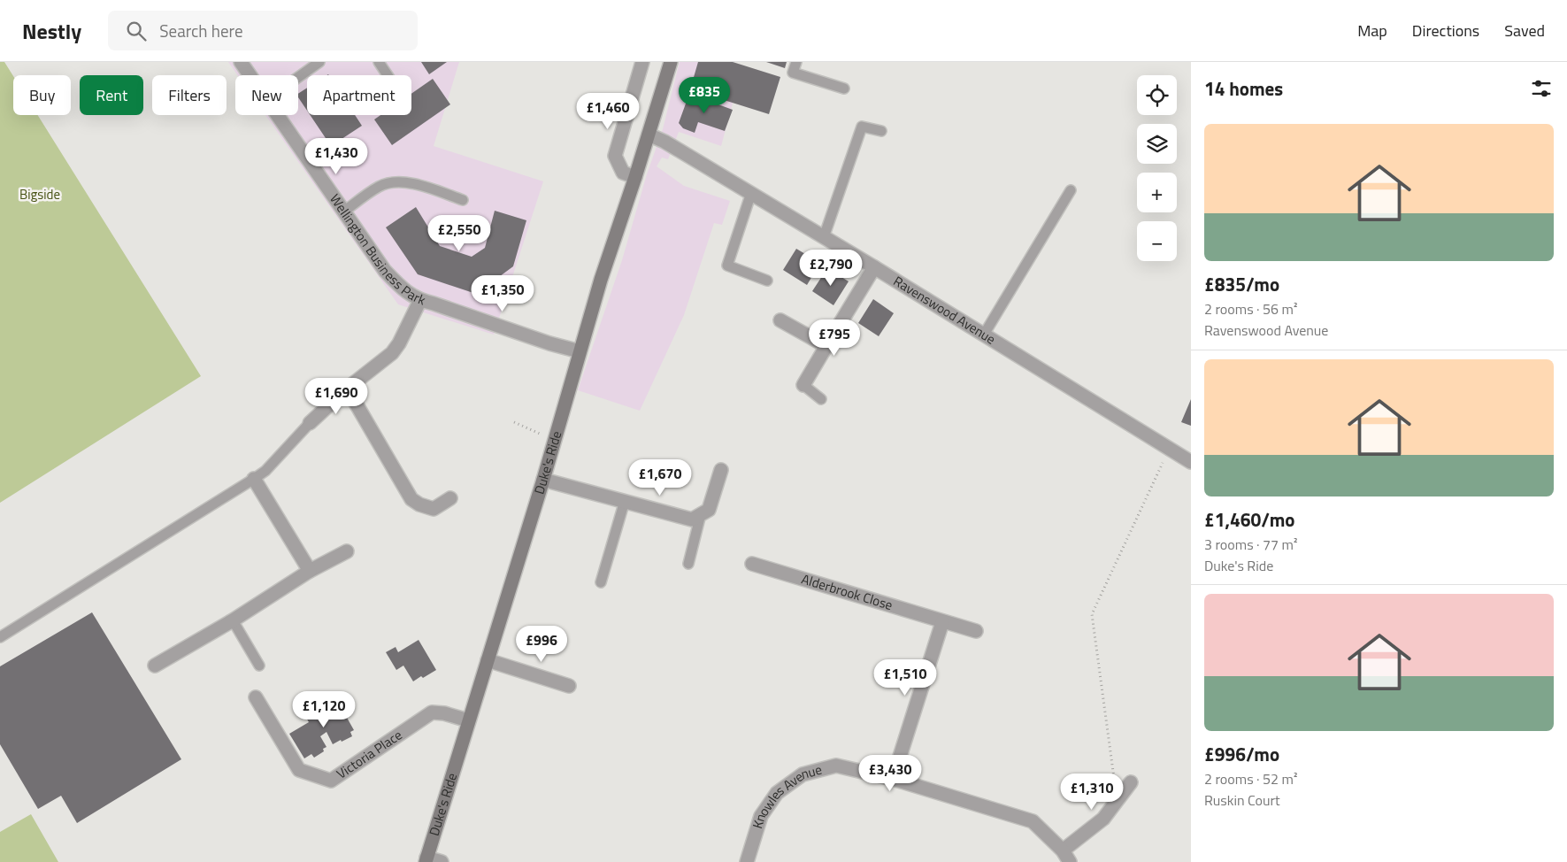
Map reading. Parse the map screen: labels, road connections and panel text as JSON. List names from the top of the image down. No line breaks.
{"streets":{"main road":["Duke's Ride"],"street":["Wellington Business Park","Ravenswood Avenue","Alderbrook Close","Victoria Place","Knowles Avenue"]},"crossings":[["Wellington Business Park","Duke's Ride"],["Ravenswood Avenue","Duke's Ride"],["Duke's Ride","Victoria Place"]],"parks":["Bigside"],"page":{"header":"Nestly","search":"Search here","nav":["Map","Directions","Saved"],"heading":"14 homes","map_buttons":["+","−"],"chip":["Buy","Rent","Filters","New","Apartment"],"price":["£835","£1,460","£1,430","£2,550","£2,790","£1,350","£795","£1,690","£1,670","£996","£1,510","£1,120","£3,430","£1,310"],"list":[{"name":"£835/mo","note":"2 rooms · 56 m² · Ravenswood Avenue"},{"name":"£1,460/mo","note":"3 rooms · 77 m² · Duke's Ride"},{"name":"£996/mo","note":"2 rooms · 52 m² · Ruskin Court"}]}}
